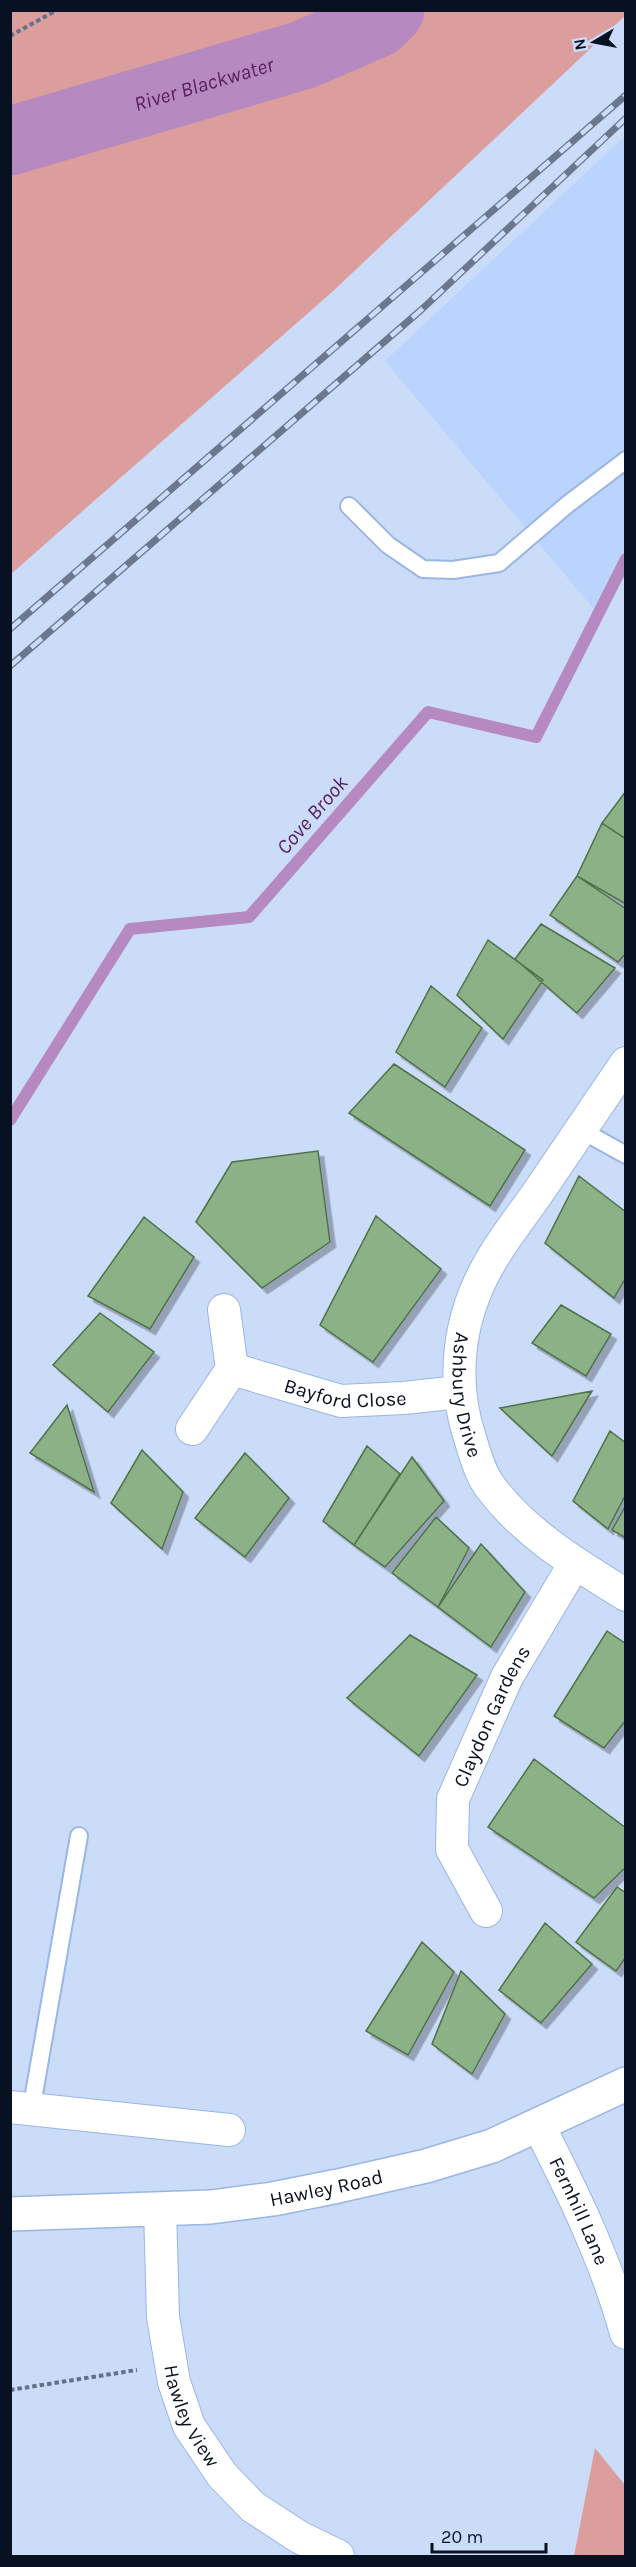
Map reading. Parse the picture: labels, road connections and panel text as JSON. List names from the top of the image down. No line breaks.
{"streets":{"main road":["Hawley Road"],"street":["Bayford Close","Ashbury Drive","Claydon Gardens","Fernhill Lane","Hawley View"]},"crossings":[["Bayford Close","Ashbury Drive"],["Ashbury Drive","Claydon Gardens"],["Hawley Road","Fernhill Lane"],["Hawley Road","Hawley View"]],"water":["River Blackwater","Cove Brook"],"scale_bar":"20 m","north":"left"}
